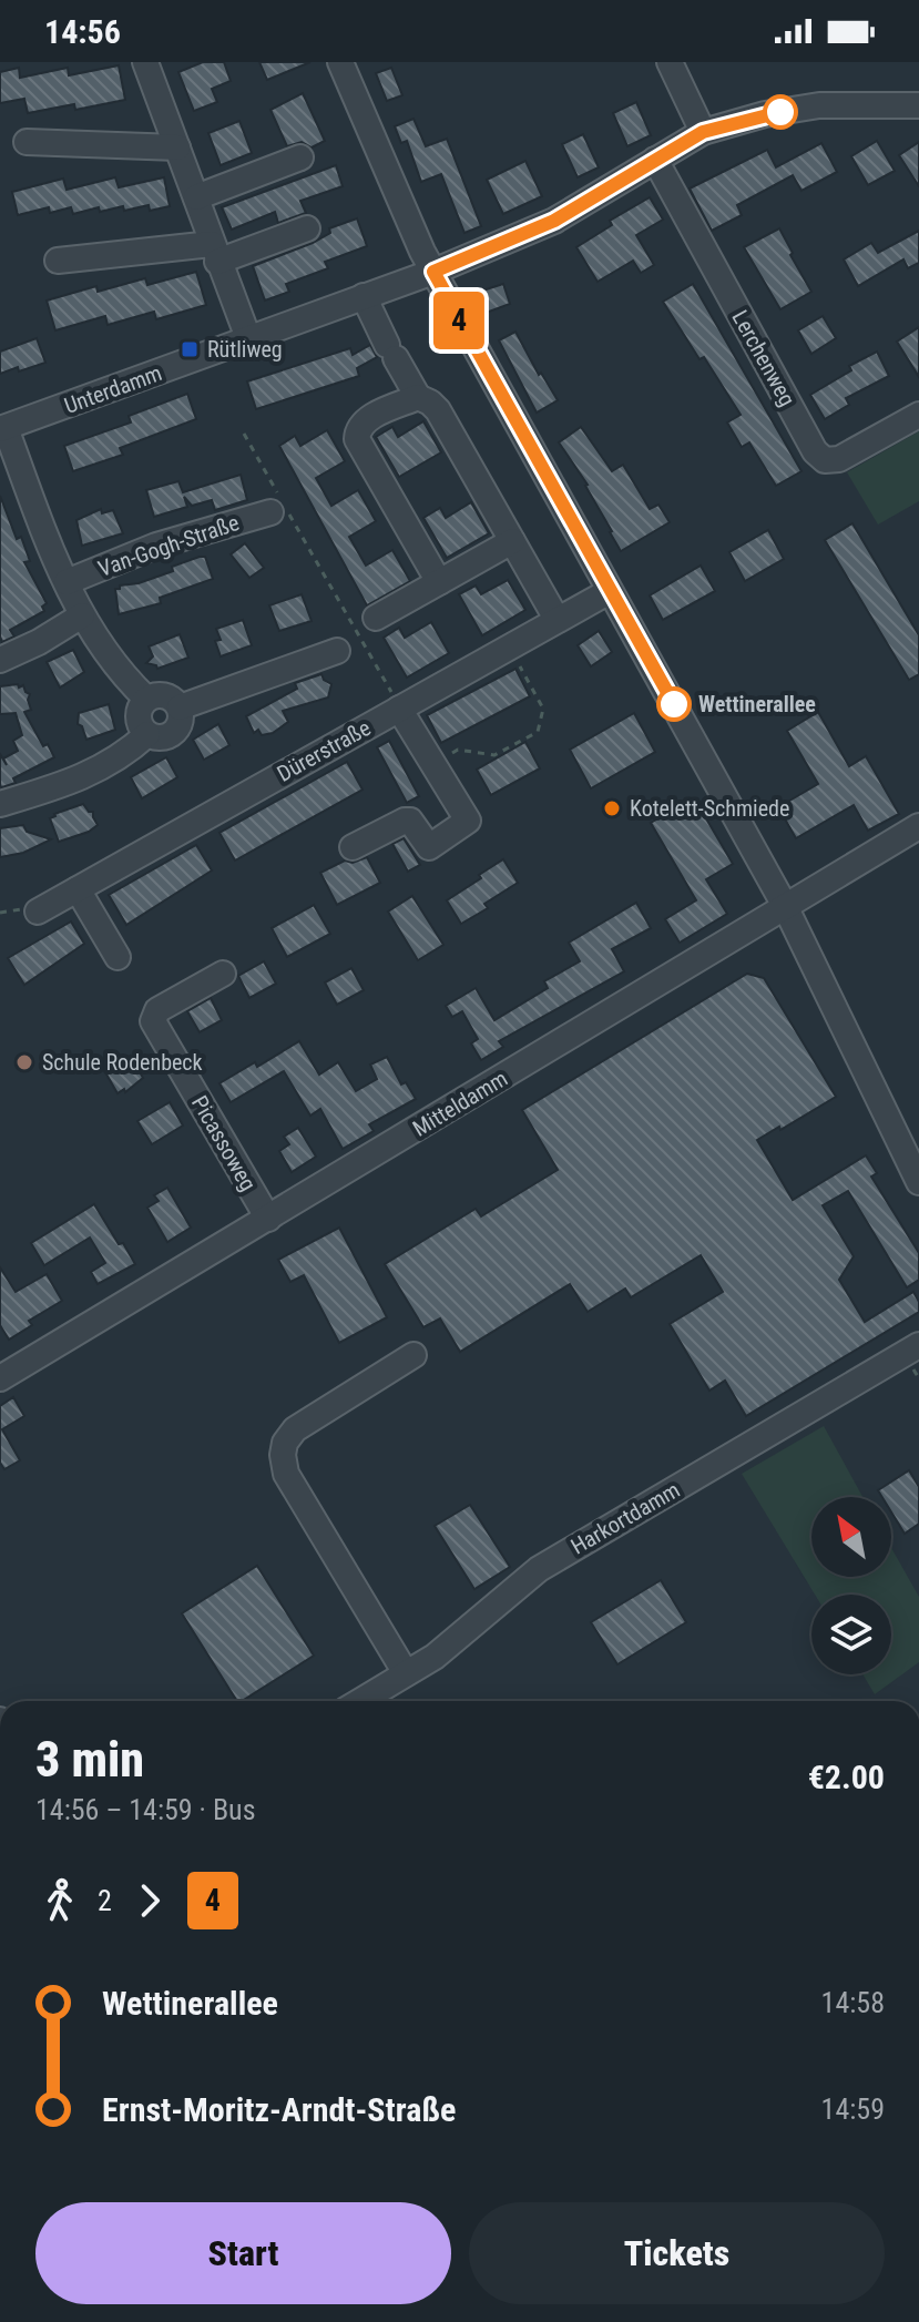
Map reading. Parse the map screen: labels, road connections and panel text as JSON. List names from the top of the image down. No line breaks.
{"streets":{"street":["Lerchenweg","Unterdamm","Van-Gogh-Straße","Dürerstraße","Mitteldamm","Picassoweg","Harkortdamm"]},"crossings":[["Lerchenweg","Unterdamm"],["Mitteldamm","Picassoweg"]],"places":{"transit":["Rütliweg"],"other":["Wettinerallee","Kotelett-Schmiede","Schule Rodenbeck"]},"lines":["bus line 4"],"north":"top left","page":{"status":"14:56","on_map":"4","heading":["3 min","14:56 – 14:59 · Bus","€2.00"],"legs":["2","4"],"list":[{"name":"Wettinerallee","value":"14:58"},{"name":"Ernst-Moritz-Arndt-Straße","value":"14:59"}],"buttons":["Start","Tickets"]}}
